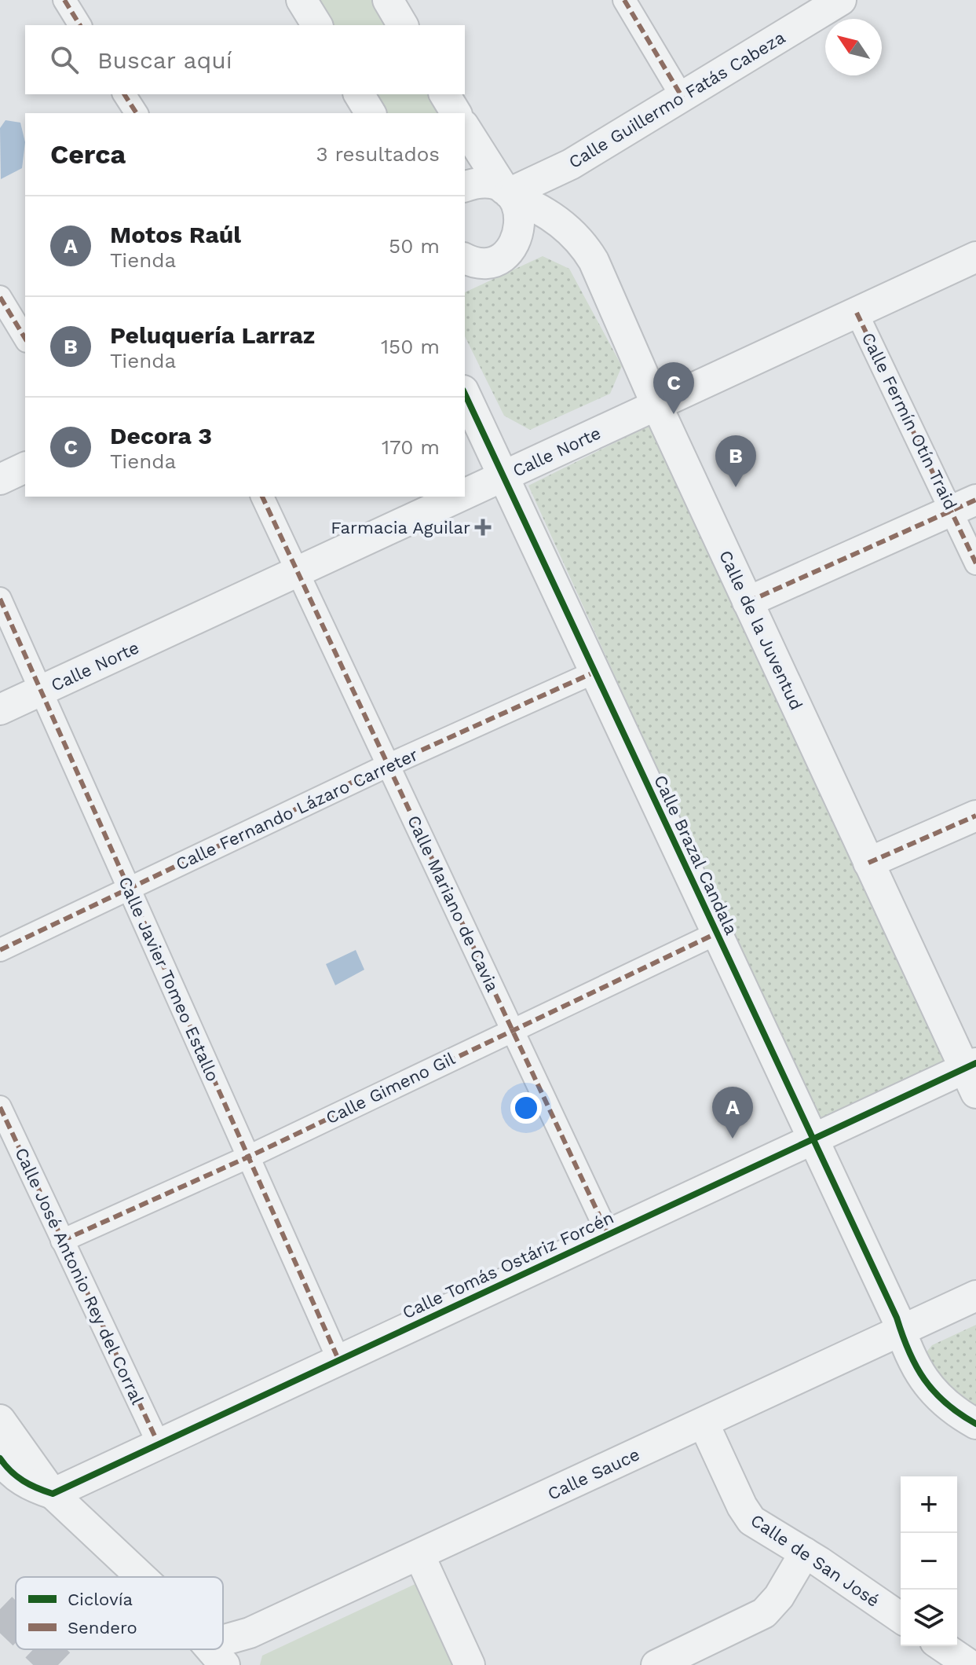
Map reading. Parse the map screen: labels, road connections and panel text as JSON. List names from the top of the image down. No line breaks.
{"streets":{"street":["Calle Guillermo Fatás Cabeza","Calle Fermín Otín Traid","Calle Norte","Calle de la Juventud","Calle Fernando Lázaro Carreter","Calle Brazal Candala","Calle Mariano de Cavia","Calle Javier Tomeo Estallo","Calle Gimeno Gil","Calle Tomás Ostáriz Forcén","Calle José Antonio Rey del Corral","Calle Sauce","Calle de San José"]},"crossings":[["Calle Guillermo Fatás Cabeza","Calle de la Juventud"],["Calle Fermín Otín Traid","Calle Norte"],["Calle Norte","Calle de la Juventud"],["Calle Norte","Calle Brazal Candala"],["Calle Norte","Calle Mariano de Cavia"],["Calle Norte","Calle Javier Tomeo Estallo"],["Calle de la Juventud","Calle Tomás Ostáriz Forcén"],["Calle Fernando Lázaro Carreter","Calle Brazal Candala"],["Calle Fernando Lázaro Carreter","Calle Mariano de Cavia"],["Calle Fernando Lázaro Carreter","Calle Javier Tomeo Estallo"],["Calle Brazal Candala","Calle Gimeno Gil"],["Calle Brazal Candala","Calle Tomás Ostáriz Forcén"],["Calle Brazal Candala","Calle Sauce"],["Calle Mariano de Cavia","Calle Gimeno Gil"],["Calle Mariano de Cavia","Calle Tomás Ostáriz Forcén"],["Calle Javier Tomeo Estallo","Calle Gimeno Gil"],["Calle Javier Tomeo Estallo","Calle Tomás Ostáriz Forcén"],["Calle Gimeno Gil","Calle José Antonio Rey del Corral"],["Calle Tomás Ostáriz Forcén","Calle José Antonio Rey del Corral"],["Calle Sauce","Calle de San José"]],"places":{"health":["Farmacia Aguilar"]},"legend":["Ciclovía","Sendero"],"north":"top left","page":{"search":"Buscar aquí","heading":["Cerca","3 resultados"],"list":[{"mark":"A","name":"Motos Raúl","note":"Tienda","value":"50 m"},{"mark":"B","name":"Peluquería Larraz","note":"Tienda","value":"150 m"},{"mark":"C","name":"Decora 3","note":"Tienda","value":"170 m"}],"pins":["C","B","A"],"map_buttons":["+","−"]}}
